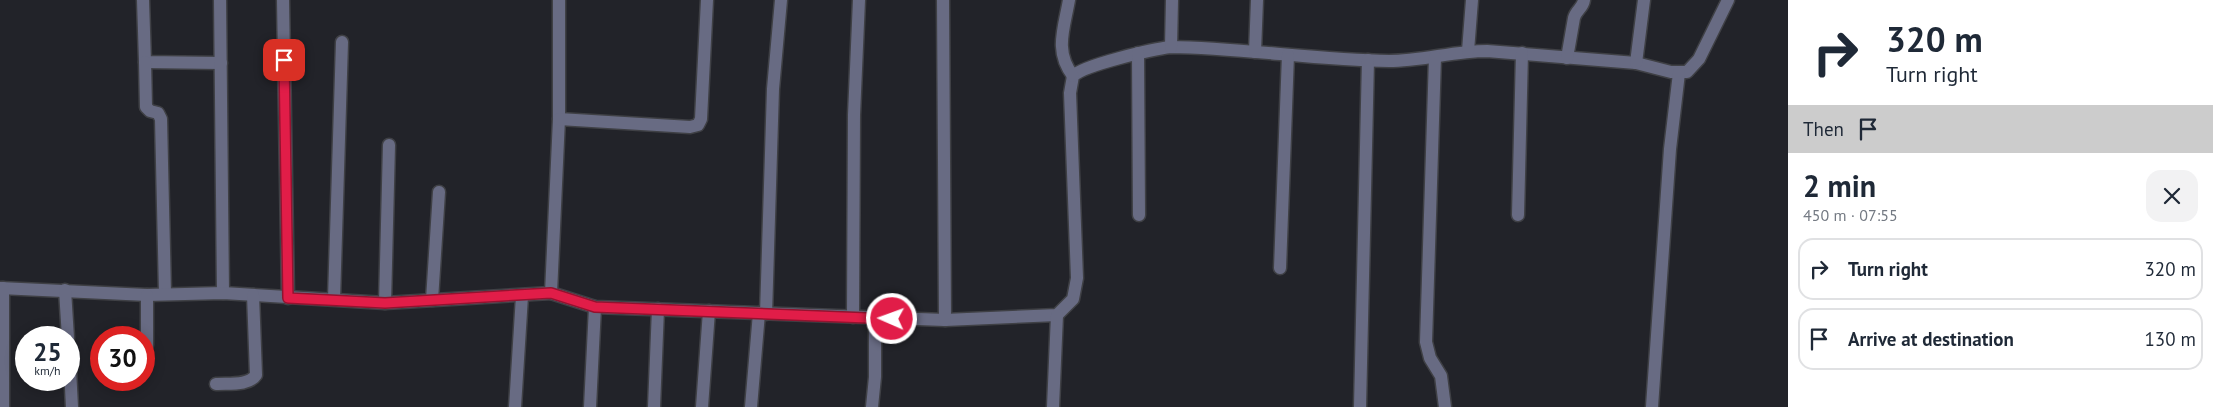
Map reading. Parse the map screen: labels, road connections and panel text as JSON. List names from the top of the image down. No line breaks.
{"page":{"turn":["320 m","Turn right"],"then":"Then","heading":["2 min","450 m · 07:55"],"list":[{"name":"Turn right","value":"320 m"},{"name":"Arrive at destination","value":"130 m"}],"speed":"25 km/h","limit":"30"}}
